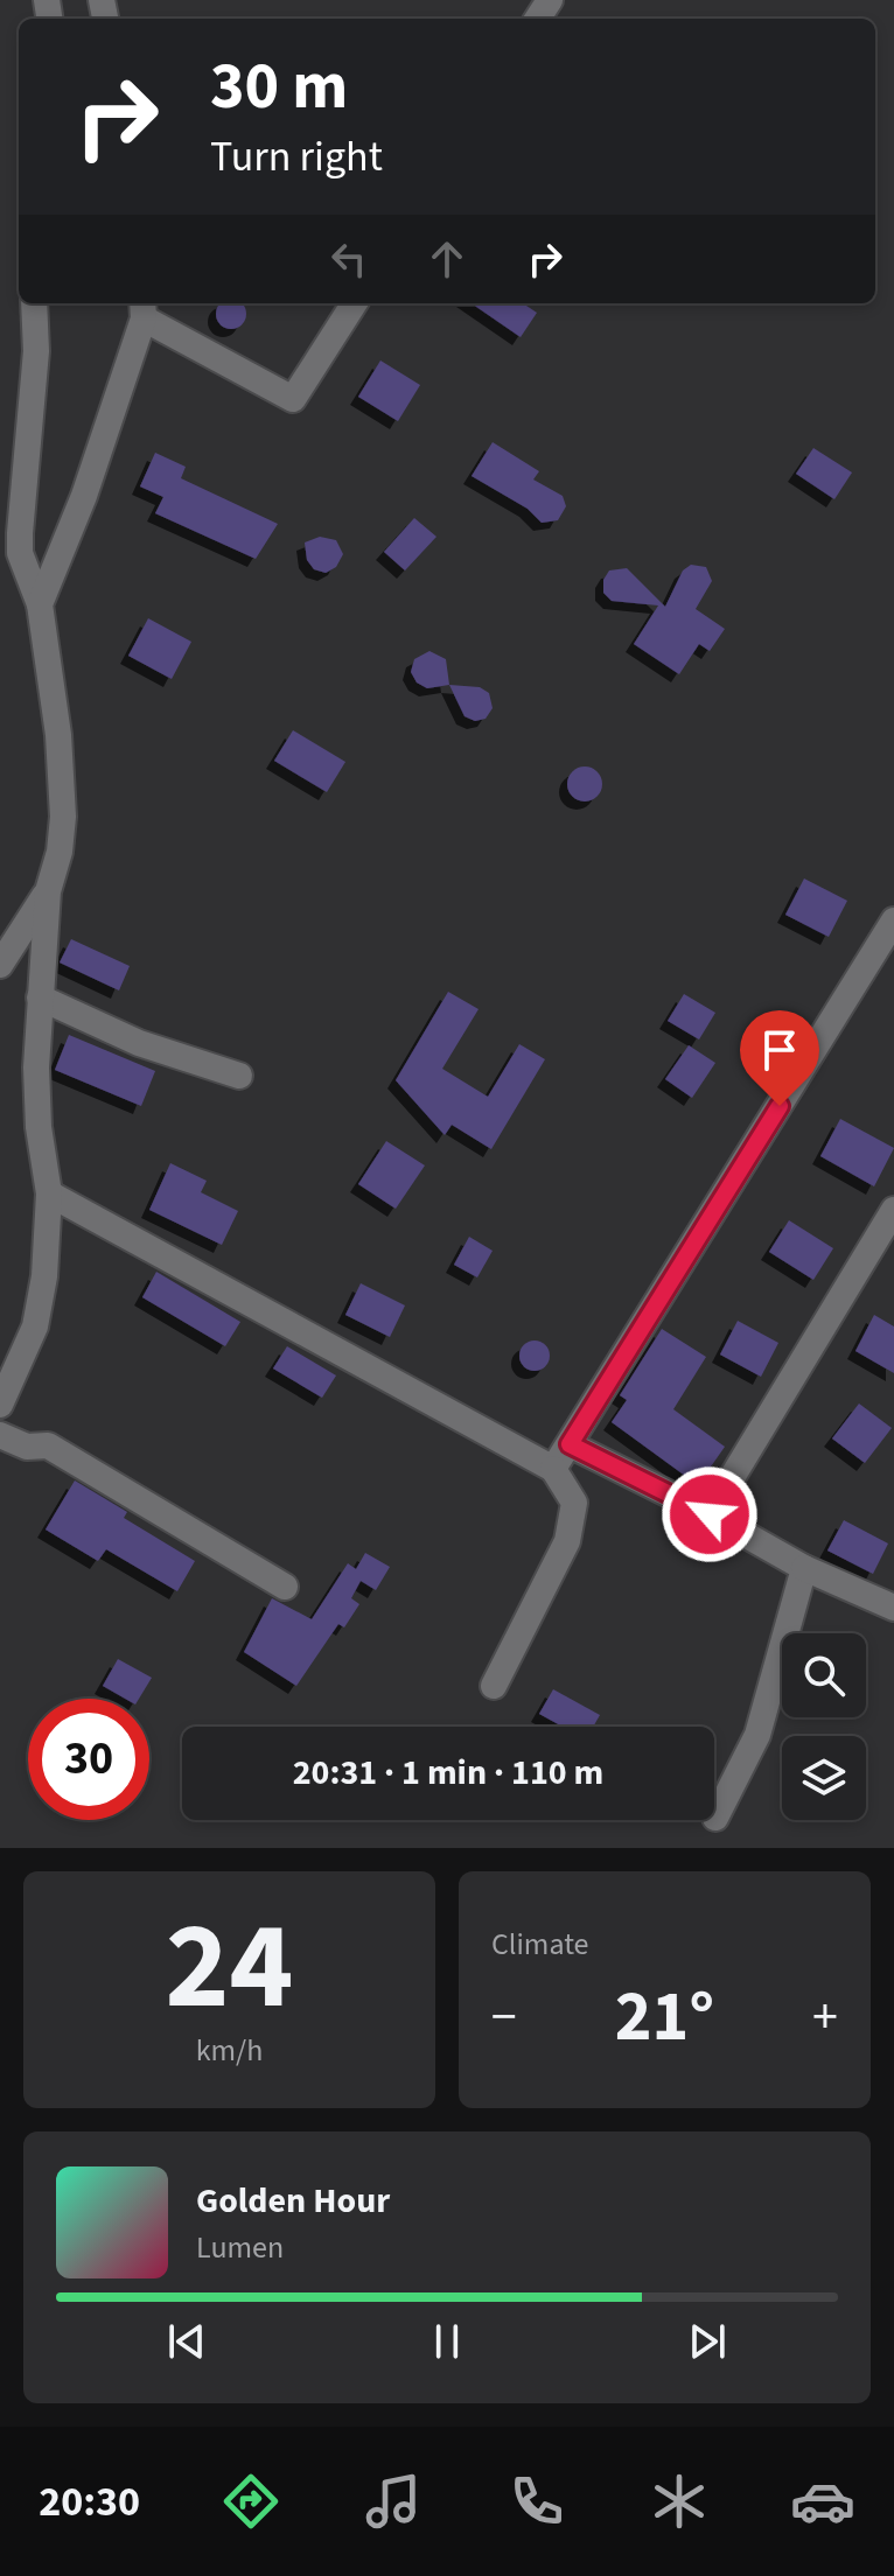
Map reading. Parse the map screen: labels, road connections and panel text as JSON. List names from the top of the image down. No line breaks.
{"page":{"turn":["30 m","Turn right"],"limit":"30","trip":"20:31 · 1 min · 110 m","tile":[["24","km/h"],"Climate"],"heat":["−","21°","+"],"song":["Golden Hour","Lumen"],"tabs":"20:30"}}
